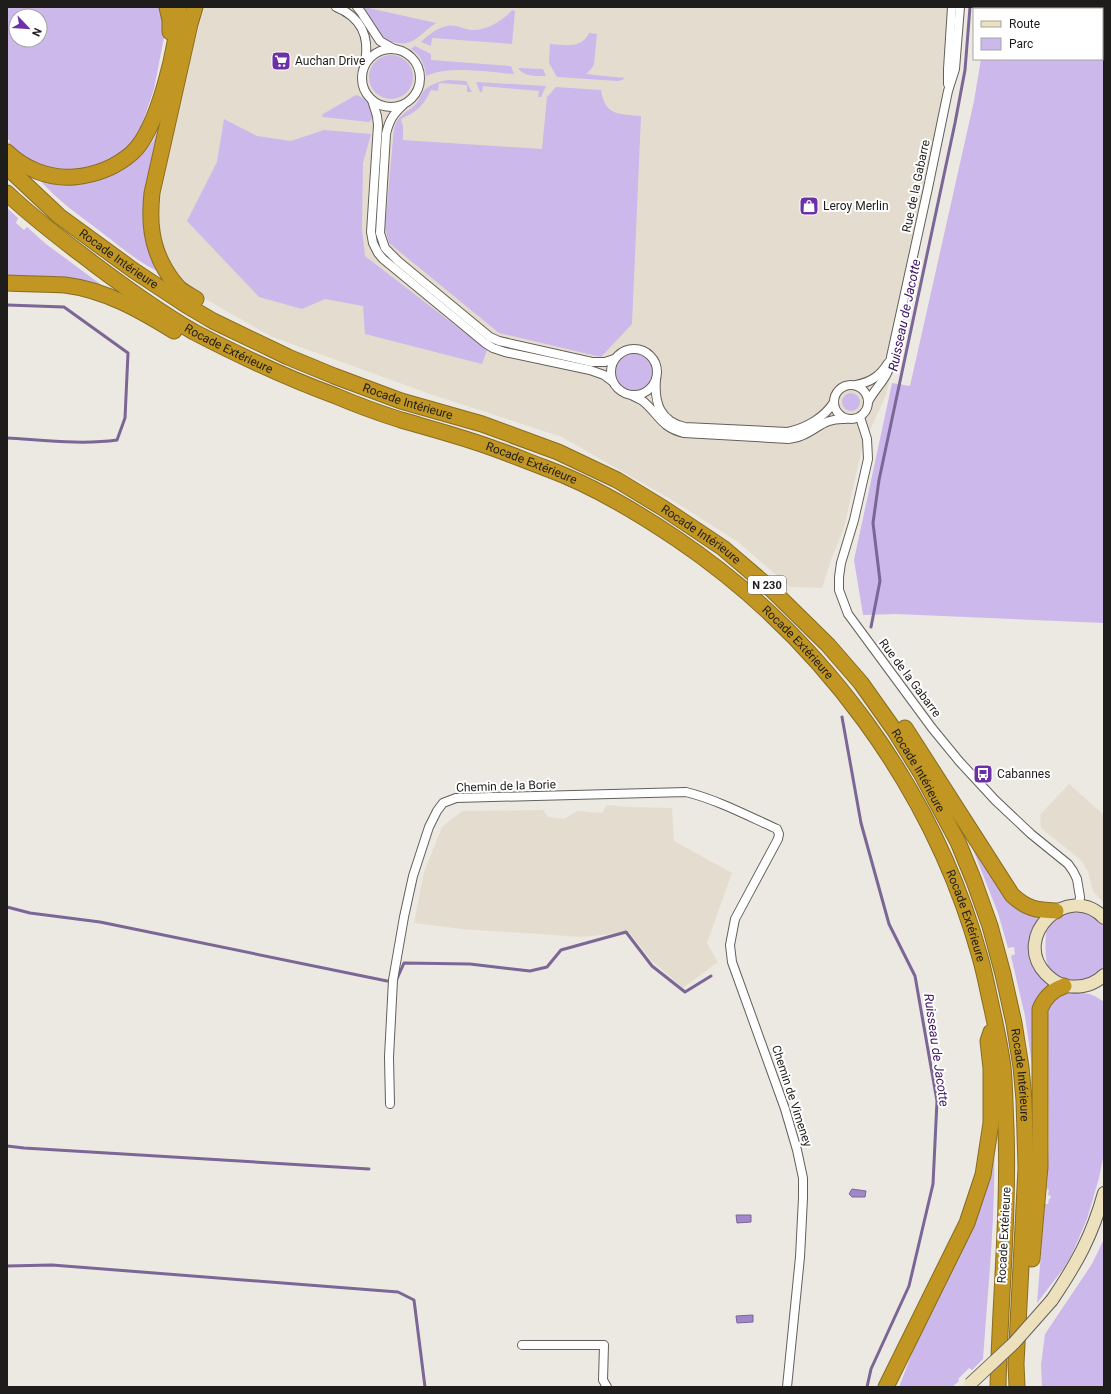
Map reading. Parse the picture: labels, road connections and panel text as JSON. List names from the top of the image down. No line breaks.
{"streets":{"highway":["Rocade Intérieure","Rocade Extérieure","N 230"],"street":["Rue de la Gabarre","Chemin de la Borie","Chemin de Vimeney"]},"crossings":[["Chemin de la Borie","Chemin de Vimeney"]],"water":["Ruisseau de Jacotte"],"places":{"supermarket":["Auchan Drive"],"shop":["Leroy Merlin"],"bus stop":["Cabannes"]},"legend":["Route","Parc"],"north":"bottom right"}
